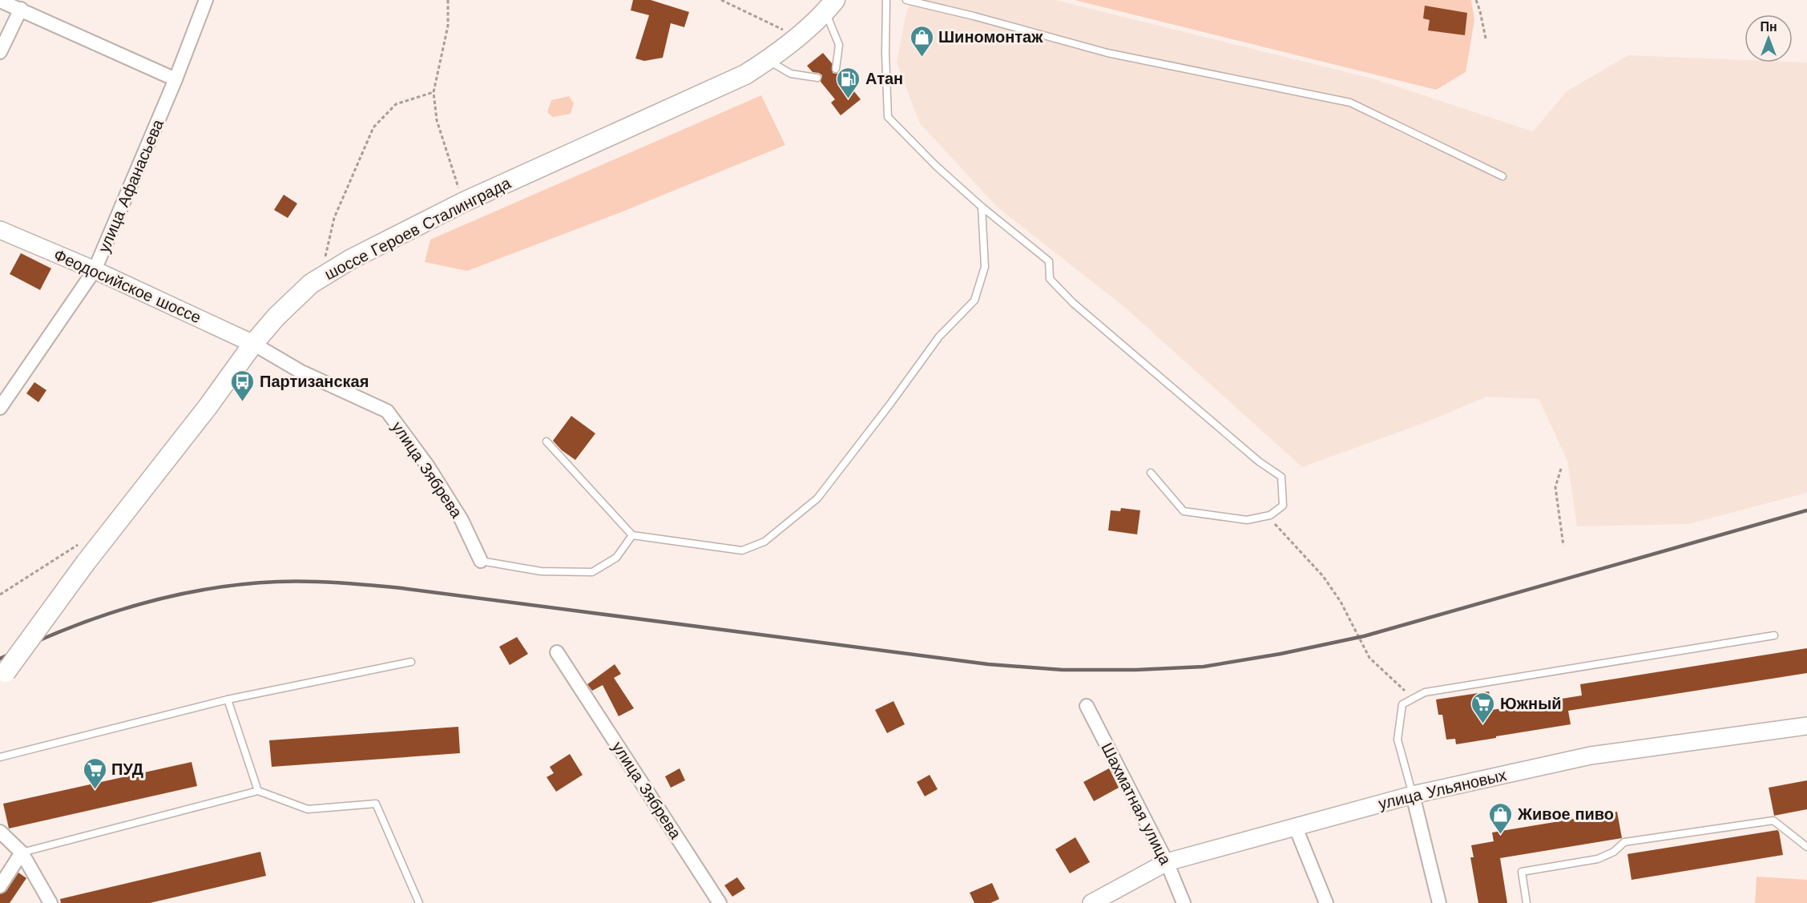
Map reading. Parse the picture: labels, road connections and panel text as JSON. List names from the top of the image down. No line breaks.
{"streets":{"main road":["шоссе Героев Сталинграда"],"street":["улица Афанасьева","Феодосийское шоссе","улица Зябрева","улица Ульяновых","Шахматная улица"]},"crossings":[["улица Афанасьева","Феодосийское шоссе"],["шоссе Героев Сталинграда","Феодосийское шоссе"],["шоссе Героев Сталинграда","улица Зябрева"],["Феодосийское шоссе","улица Зябрева"],["улица Ульяновых","Шахматная улица"]],"places":{"shop":["Шиномонтаж","Живое пиво"],"fuel station":["Атан"],"bus stop":["Партизанская"],"supermarket":["Южный","ПУД"]},"north":"top"}
